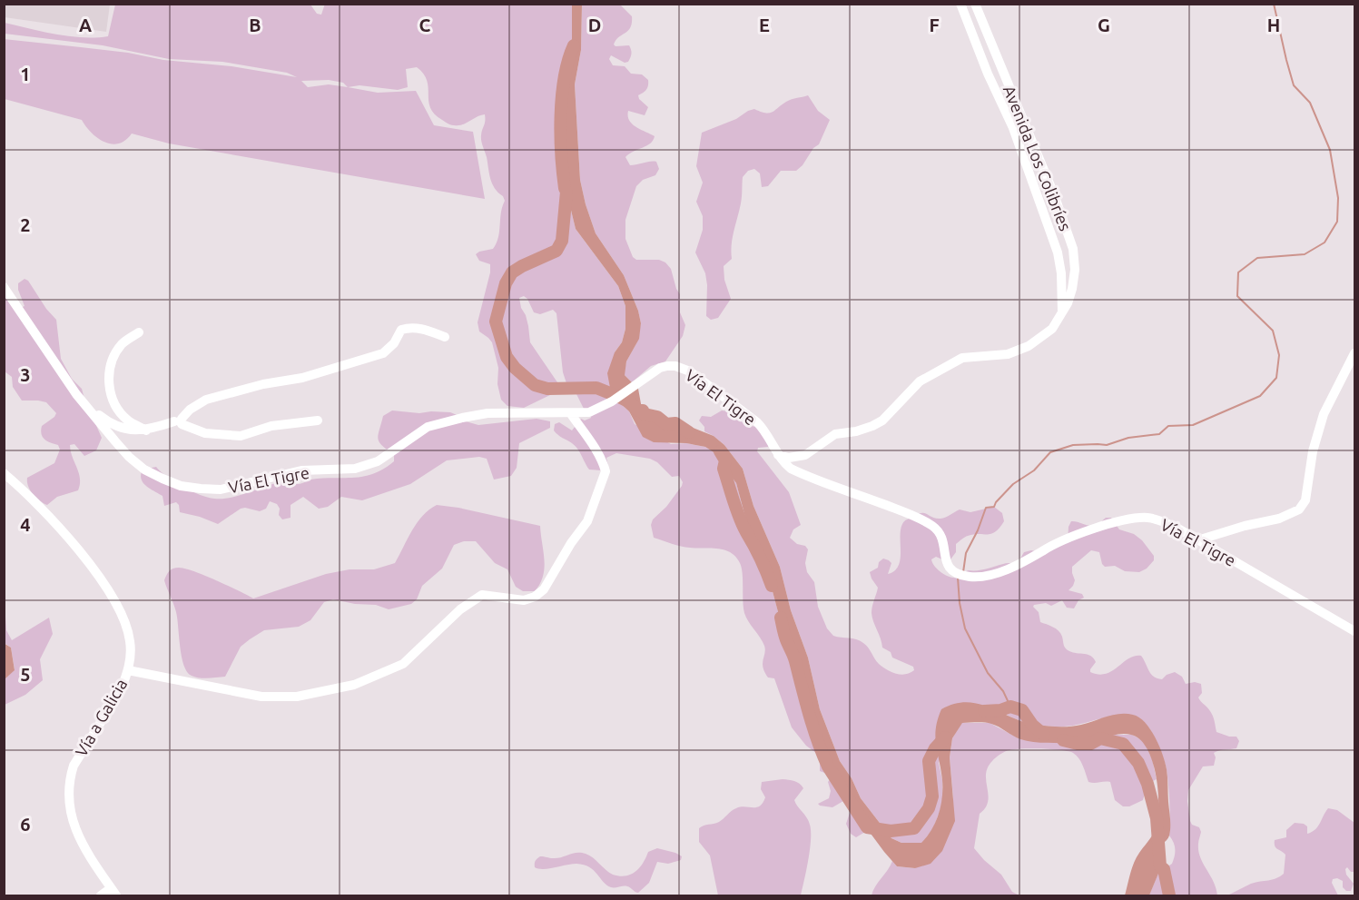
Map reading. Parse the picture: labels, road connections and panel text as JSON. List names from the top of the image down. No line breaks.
{"streets":{"street":["Avenida Los Colibríes","Vía El Tigre","Vía a Galicia"]},"crossings":[["Avenida Los Colibríes","Vía El Tigre"]],"grid":{"columns":["A","B","C","D","E","F","G","H"],"rows":["1","2","3","4","5","6"]}}
